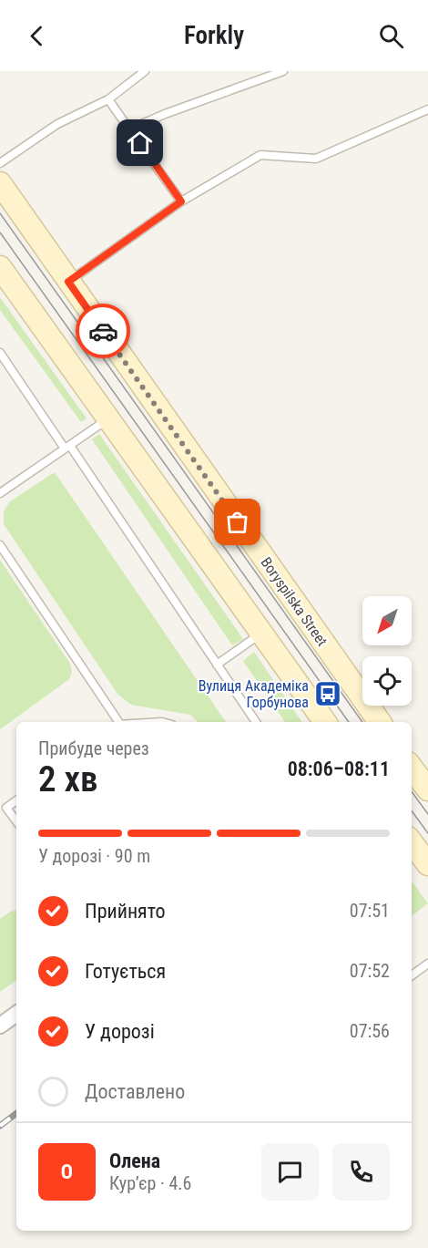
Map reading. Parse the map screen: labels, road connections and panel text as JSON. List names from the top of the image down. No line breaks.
{"streets":{"main road":["Boryspilska Street"]},"places":{"bus stop":["Вулиця Академіка Горбунова"]},"north":"bottom left","page":{"header":"Forkly","heading":["2 хв","Прибуде через","08:06–08:11"],"panel":["Олена","Кур’єр · 4.6"],"bar":"У дорозі · 90 m","list":[["Прийнято","07:51"],["Готується","07:52"],["У дорозі","07:56"],"Доставлено"],"round":"О"}}
